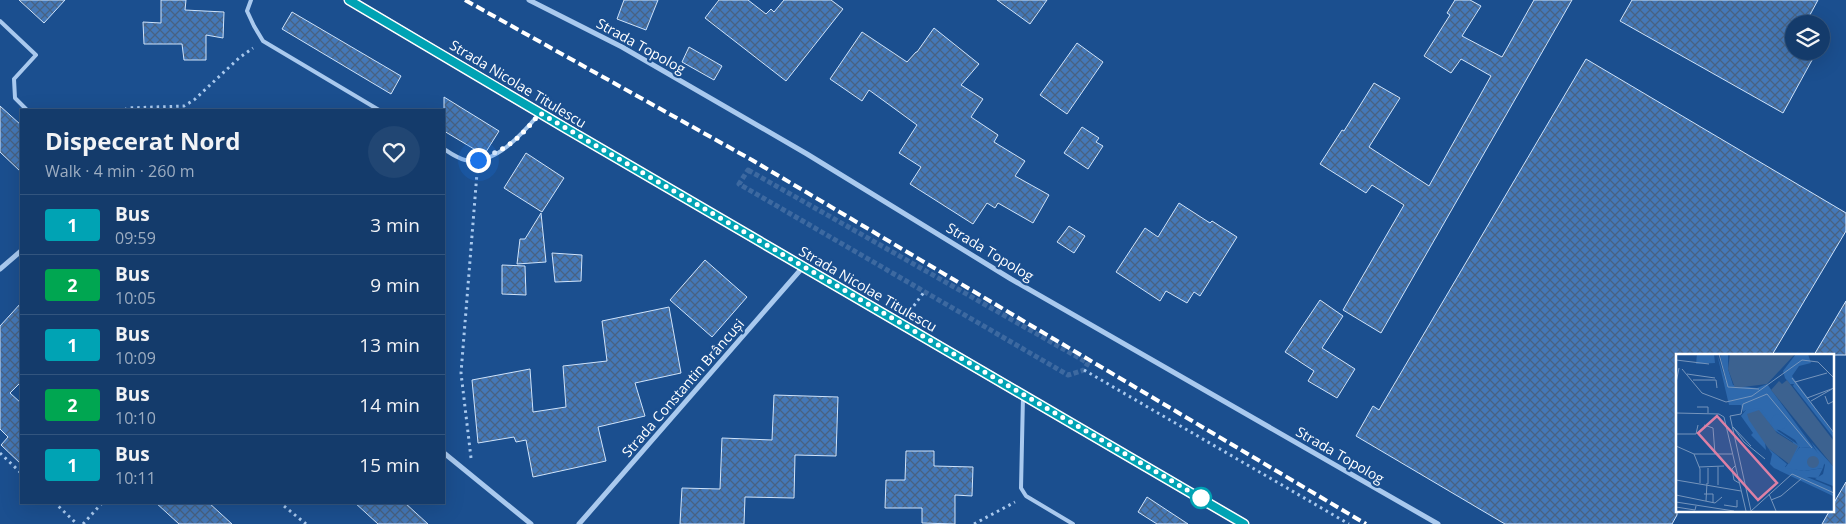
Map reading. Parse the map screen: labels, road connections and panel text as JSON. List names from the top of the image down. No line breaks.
{"streets":{"main road":["Strada Nicolae Titulescu"],"street":["Strada Topolog","Strada Constantin Brâncuși"]},"crossings":[["Strada Nicolae Titulescu","Strada Constantin Brâncuși"]],"lines":["bus line 1"],"page":{"heading":["Dispecerat Nord","Walk · 4 min · 260 m"],"list":[{"mark":"1","name":"Bus","note":"09:59","value":"3 min"},{"mark":"2","name":"Bus","note":"10:05","value":"9 min"},{"mark":"1","name":"Bus","note":"10:09","value":"13 min"},{"mark":"2","name":"Bus","note":"10:10","value":"14 min"},{"mark":"1","name":"Bus","note":"10:11","value":"15 min"}]}}
